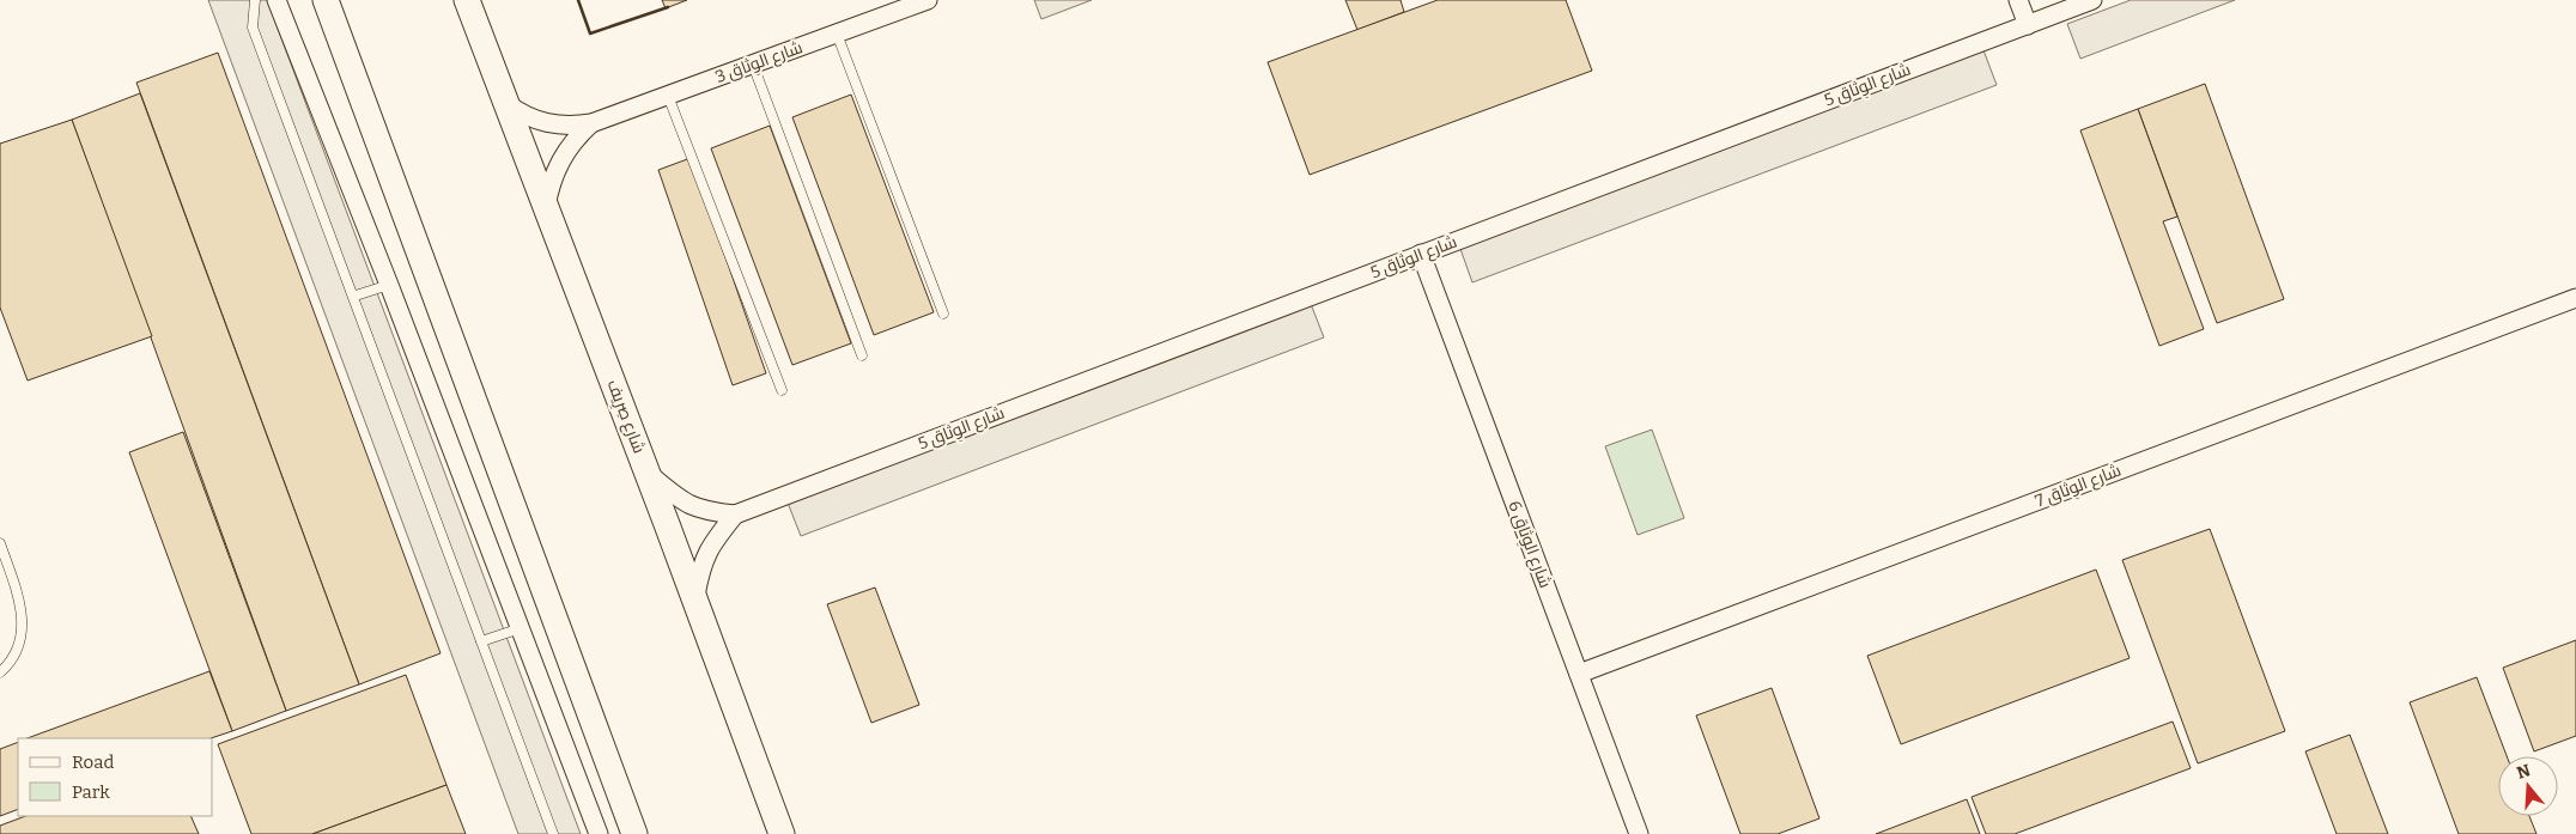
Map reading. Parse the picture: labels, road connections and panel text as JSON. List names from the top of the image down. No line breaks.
{"streets":{"street":["شارع الوِثاق 3","شارع الوِثاق 5","شارع صِرِيف","شارع الوِثاق 7","شارع الوِثاق 6"]},"crossings":[["شارع الوِثاق 3","شارع صِرِيف"],["شارع الوِثاق 5","شارع صِرِيف"],["شارع الوِثاق 5","شارع الوِثاق 6"],["شارع الوِثاق 7","شارع الوِثاق 6"]],"legend":["Road","Park"],"north":"top"}
